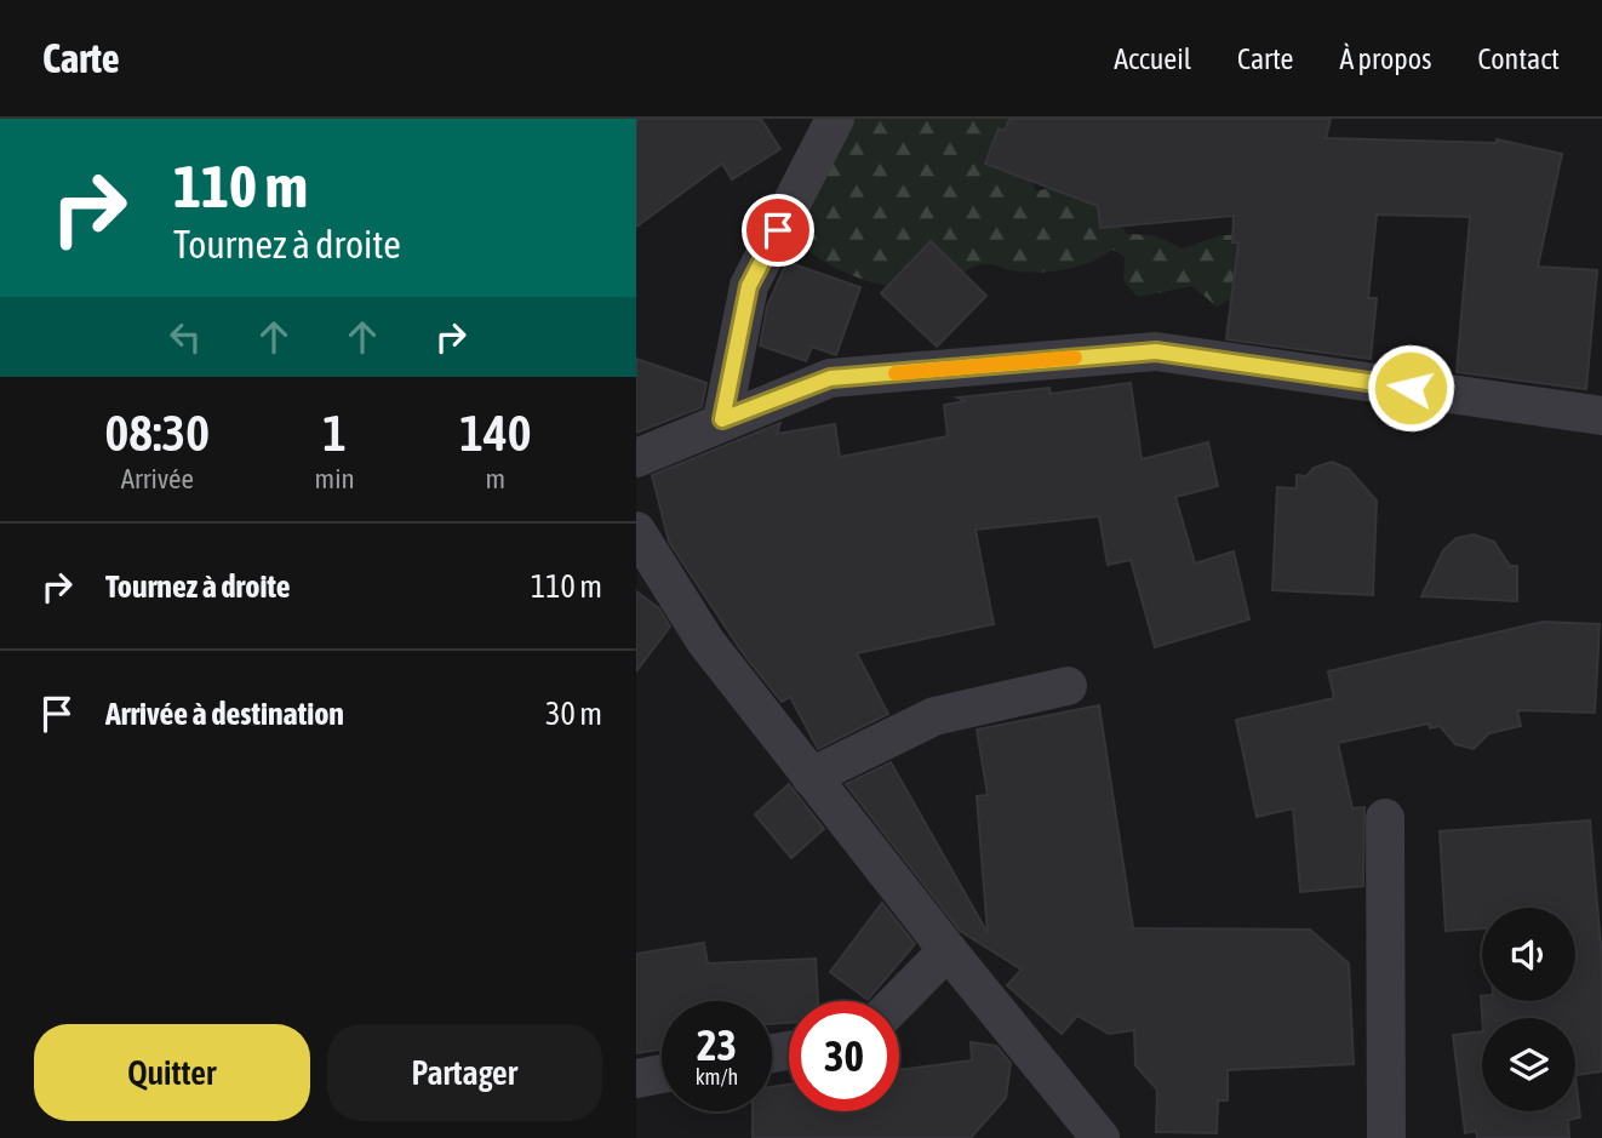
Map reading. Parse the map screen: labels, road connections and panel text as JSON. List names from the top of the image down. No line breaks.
{"page":{"header":"Carte","nav":["Accueil","Carte","À propos","Contact"],"turn":["110 m","Tournez à droite"],"eta":["08:30","Arrivée","1","min","140","m"],"list":[{"name":"Tournez à droite","value":"110 m"},{"name":"Arrivée à destination","value":"30 m"}],"speed":"23 km/h","limit":"30","buttons":["Quitter","Partager"]}}
